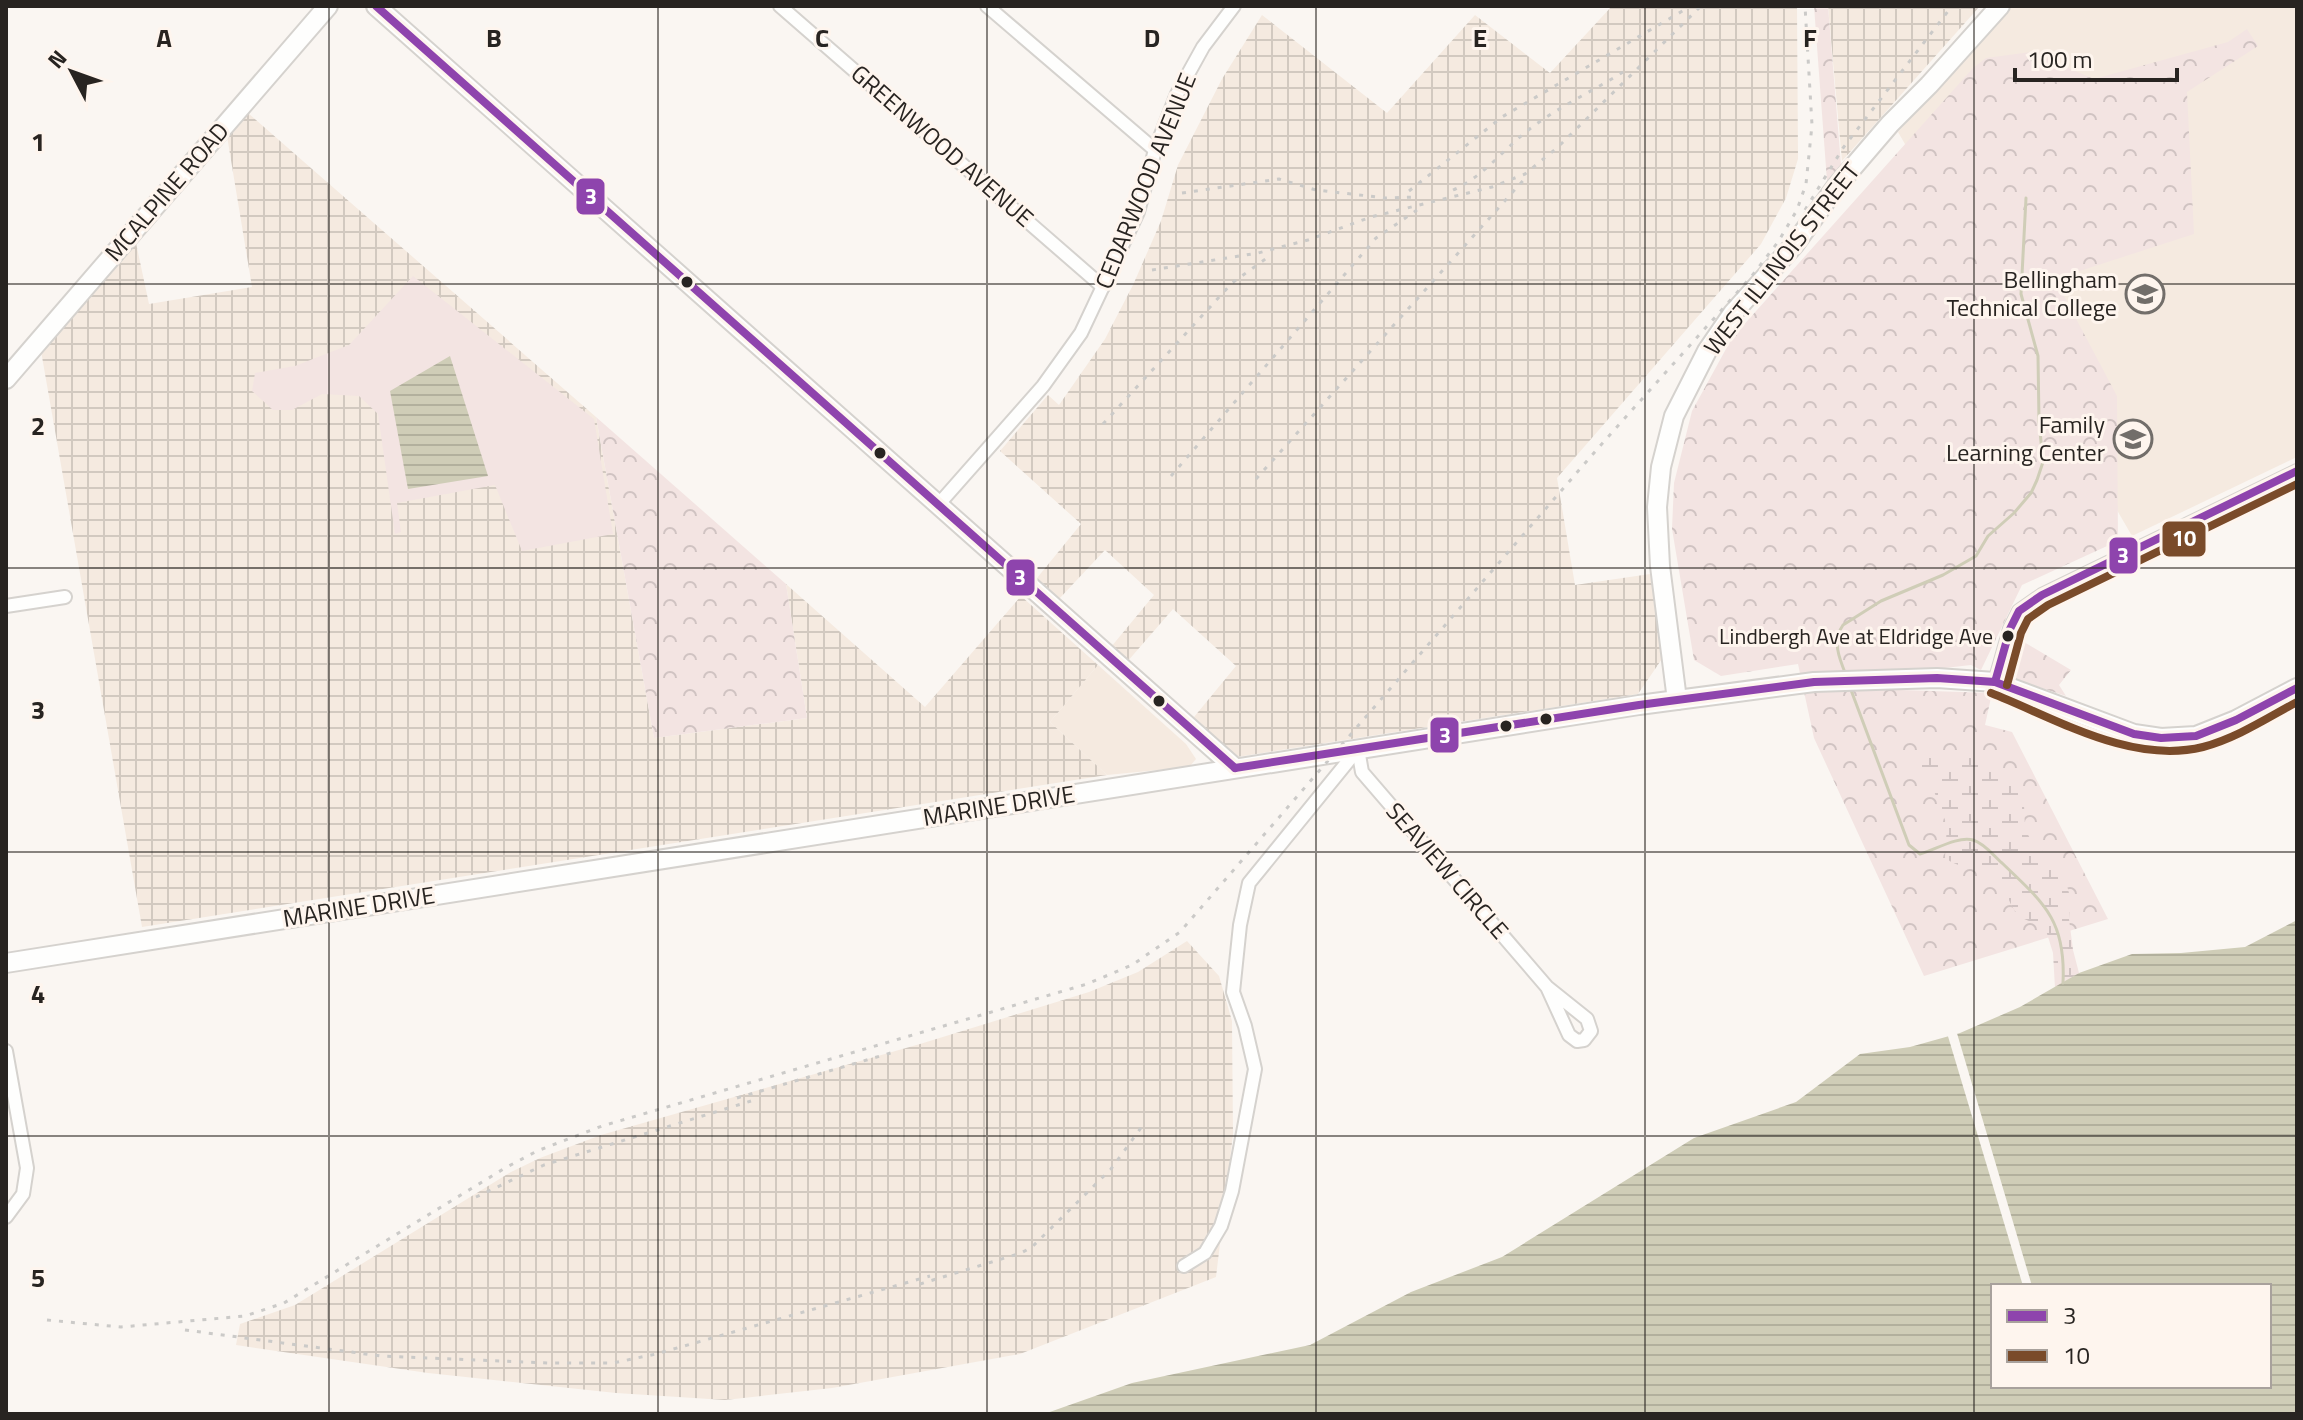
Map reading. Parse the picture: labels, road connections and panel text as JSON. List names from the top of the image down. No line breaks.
{"streets":{"main road":["MCALPINE ROAD","WEST ILLINOIS STREET","MARINE DRIVE"],"street":["GREENWOOD AVENUE","CEDARWOOD AVENUE","SEAVIEW CIRCLE"]},"crossings":[["GREENWOOD AVENUE","CEDARWOOD AVENUE"],["WEST ILLINOIS STREET","MARINE DRIVE"],["MARINE DRIVE","SEAVIEW CIRCLE"]],"places":{"school or university":["Bellingham Technical College","Family Learning Center"],"other":["Lindbergh Ave at Eldridge Ave"]},"lines":["transit line 3","transit line 10"],"legend":["3","10"],"scale_bar":"100 m","north":"top left","grid":{"columns":["A","B","C","D","E","F"],"rows":["1","2","3","4","5"]}}
